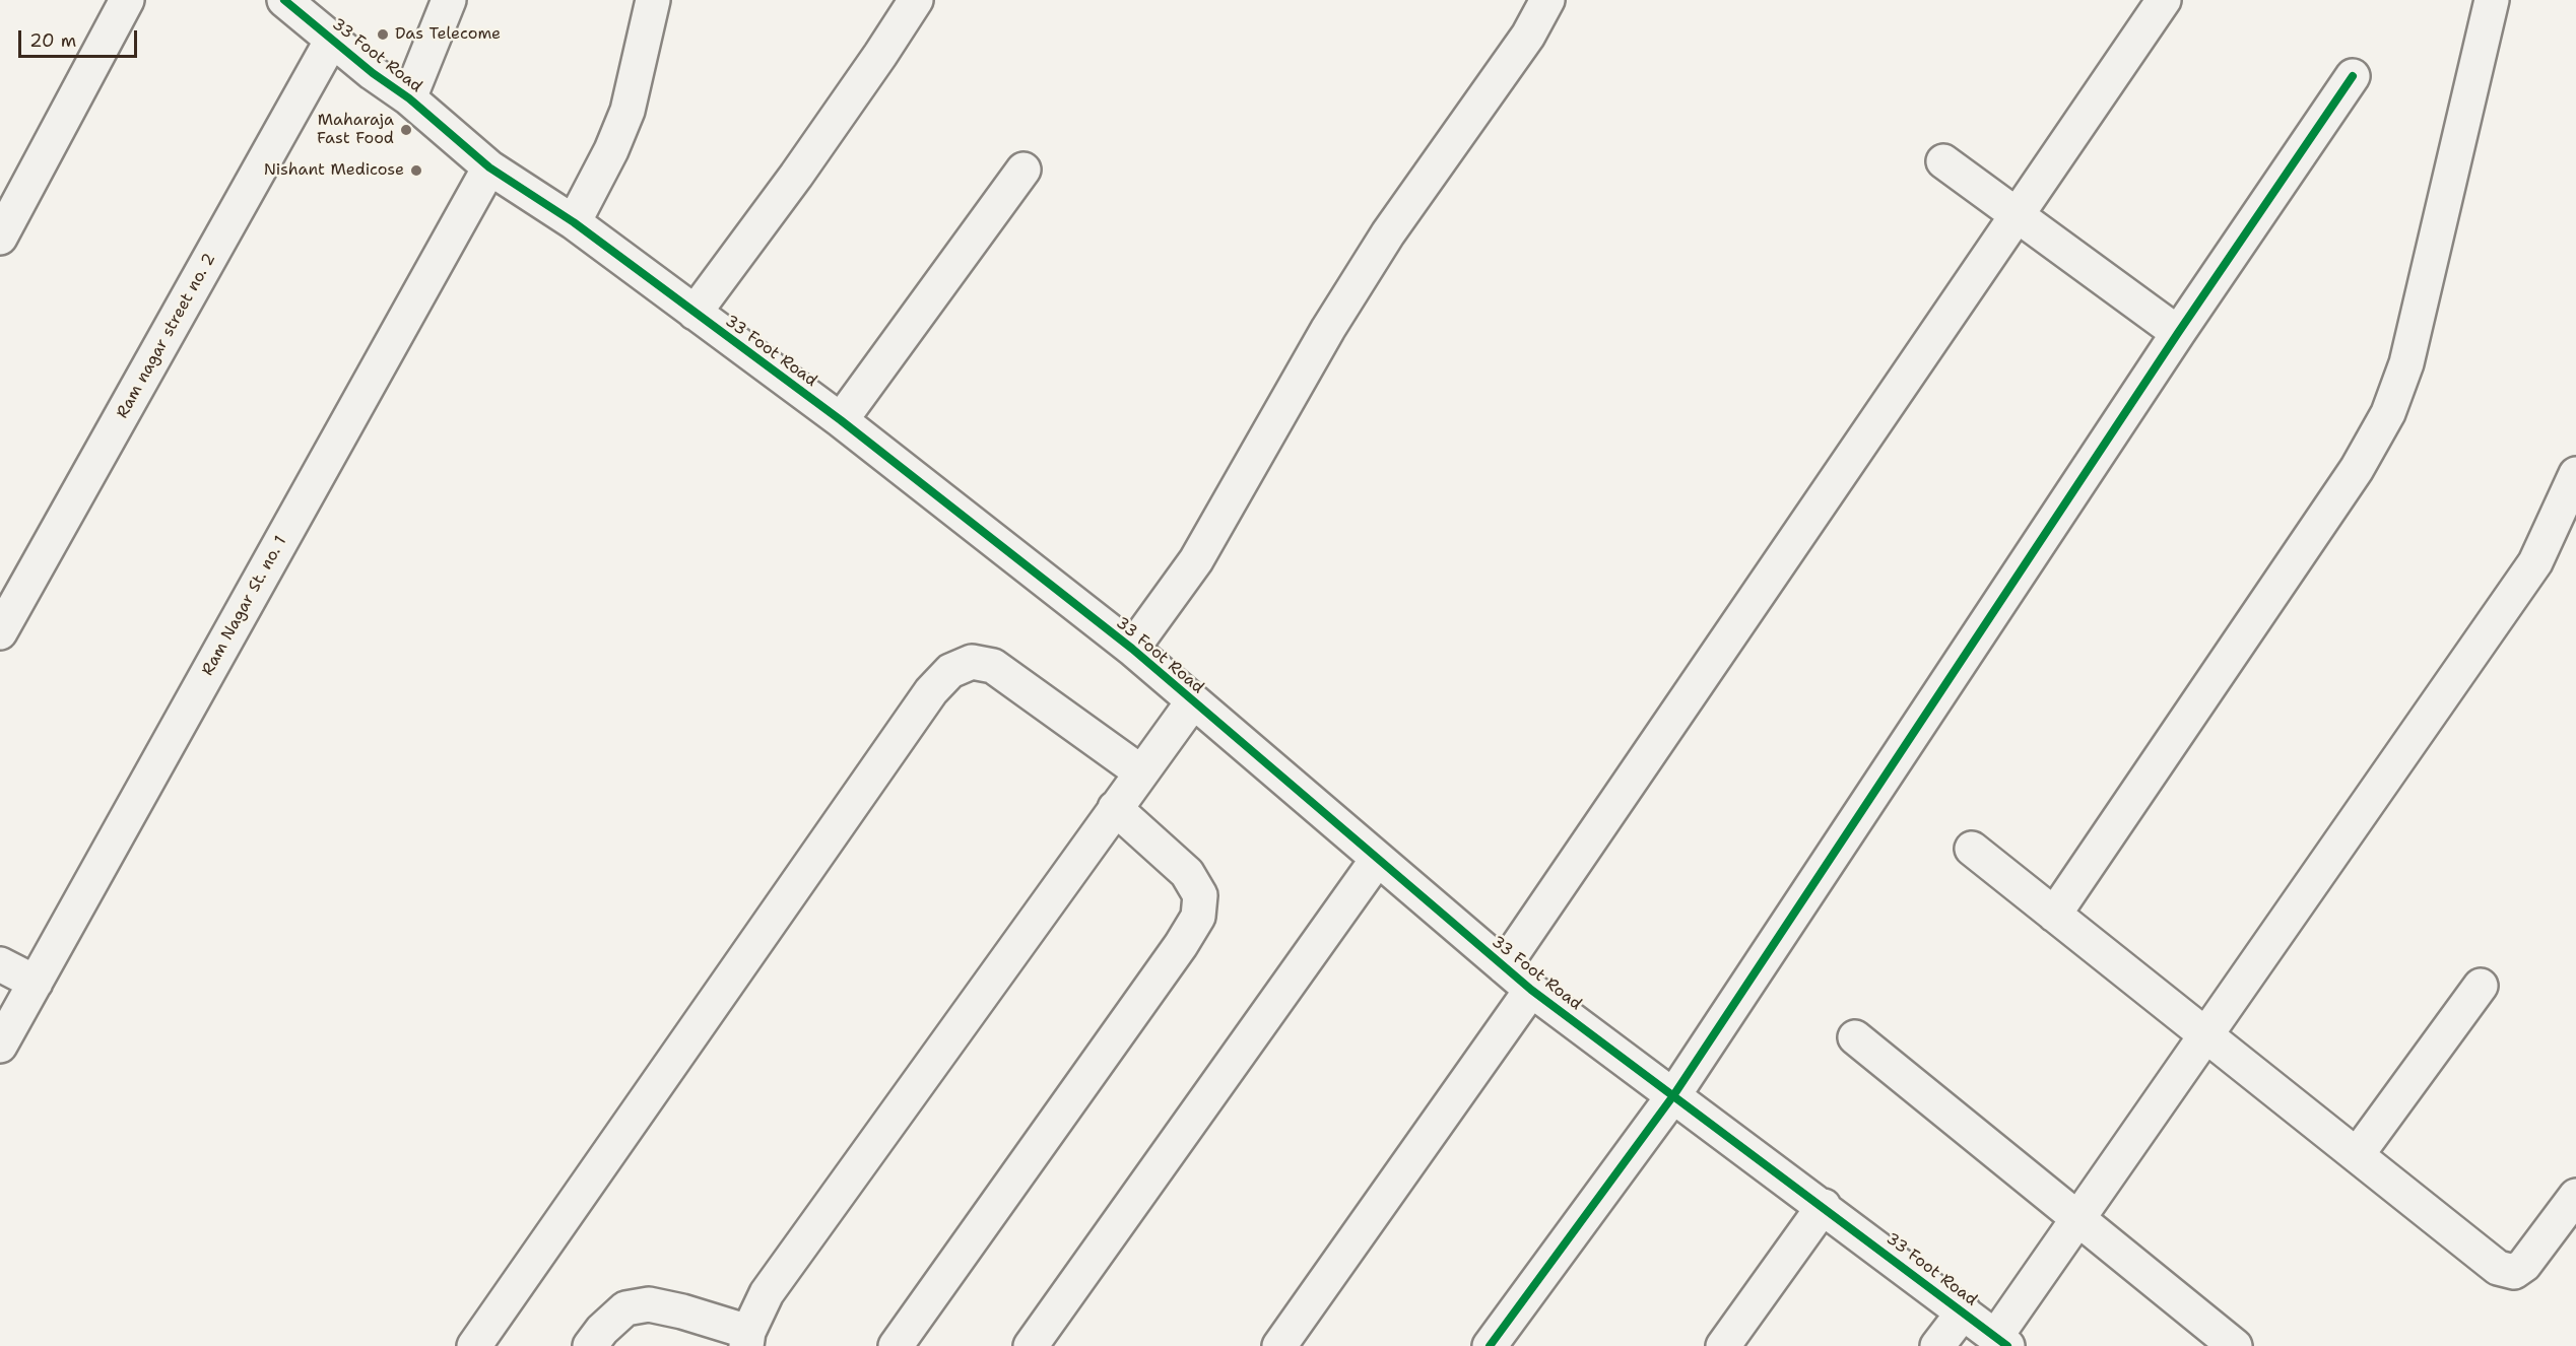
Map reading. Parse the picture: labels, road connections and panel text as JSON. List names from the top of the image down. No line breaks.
{"streets":{"street":["33 Foot Road","Ram nagar street no. 2","Ram Nagar St. no. 1"]},"crossings":[["33 Foot Road","Ram nagar street no. 2"],["33 Foot Road","Ram Nagar St. no. 1"]],"places":["Das Telecome","Maharaja Fast Food","Nishant Medicose"],"scale_bar":"20 m"}
